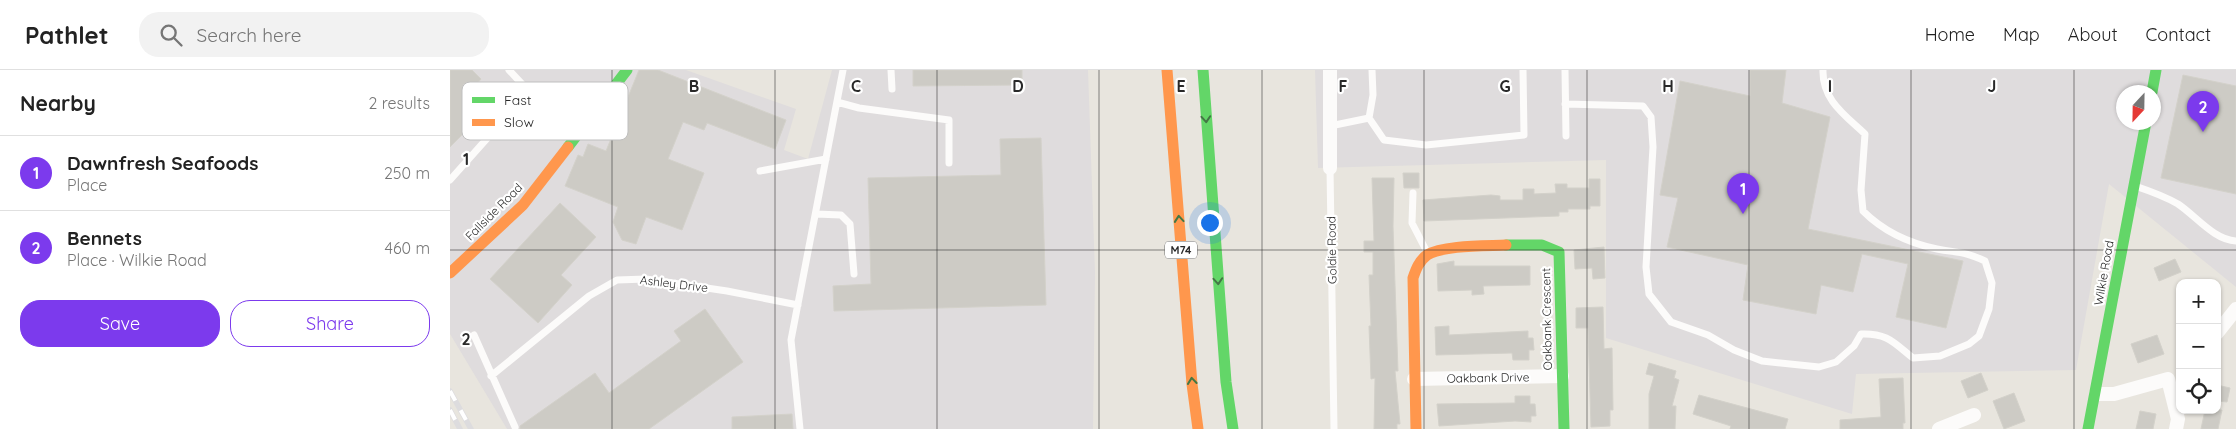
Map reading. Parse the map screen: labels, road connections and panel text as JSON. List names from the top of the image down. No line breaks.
{"streets":{"main road":["Fallside Road","M74","Wilkie Road","Oakbank Crescent"],"street":["Goldie Road","Oakbank Drive"],"lane":["Ashley Drive"]},"crossings":[["Oakbank Crescent","Oakbank Drive"]],"legend":["Fast","Slow"],"north":"bottom","page":{"header":"Pathlet","search":"Search here","nav":["Home","Map","About","Contact"],"heading":["Nearby","2 results"],"pins":["2","1"],"list":[{"mark":"1","name":"Dawnfresh Seafoods","note":"Place","value":"250 m"},{"mark":"2","name":"Bennets","note":"Place · Wilkie Road","value":"460 m"}],"map_buttons":["+","−"],"buttons":["Save","Share"]},"grid":{"columns":["B","C","D","E","F","G","H","I","J"],"rows":["1","2"]}}
